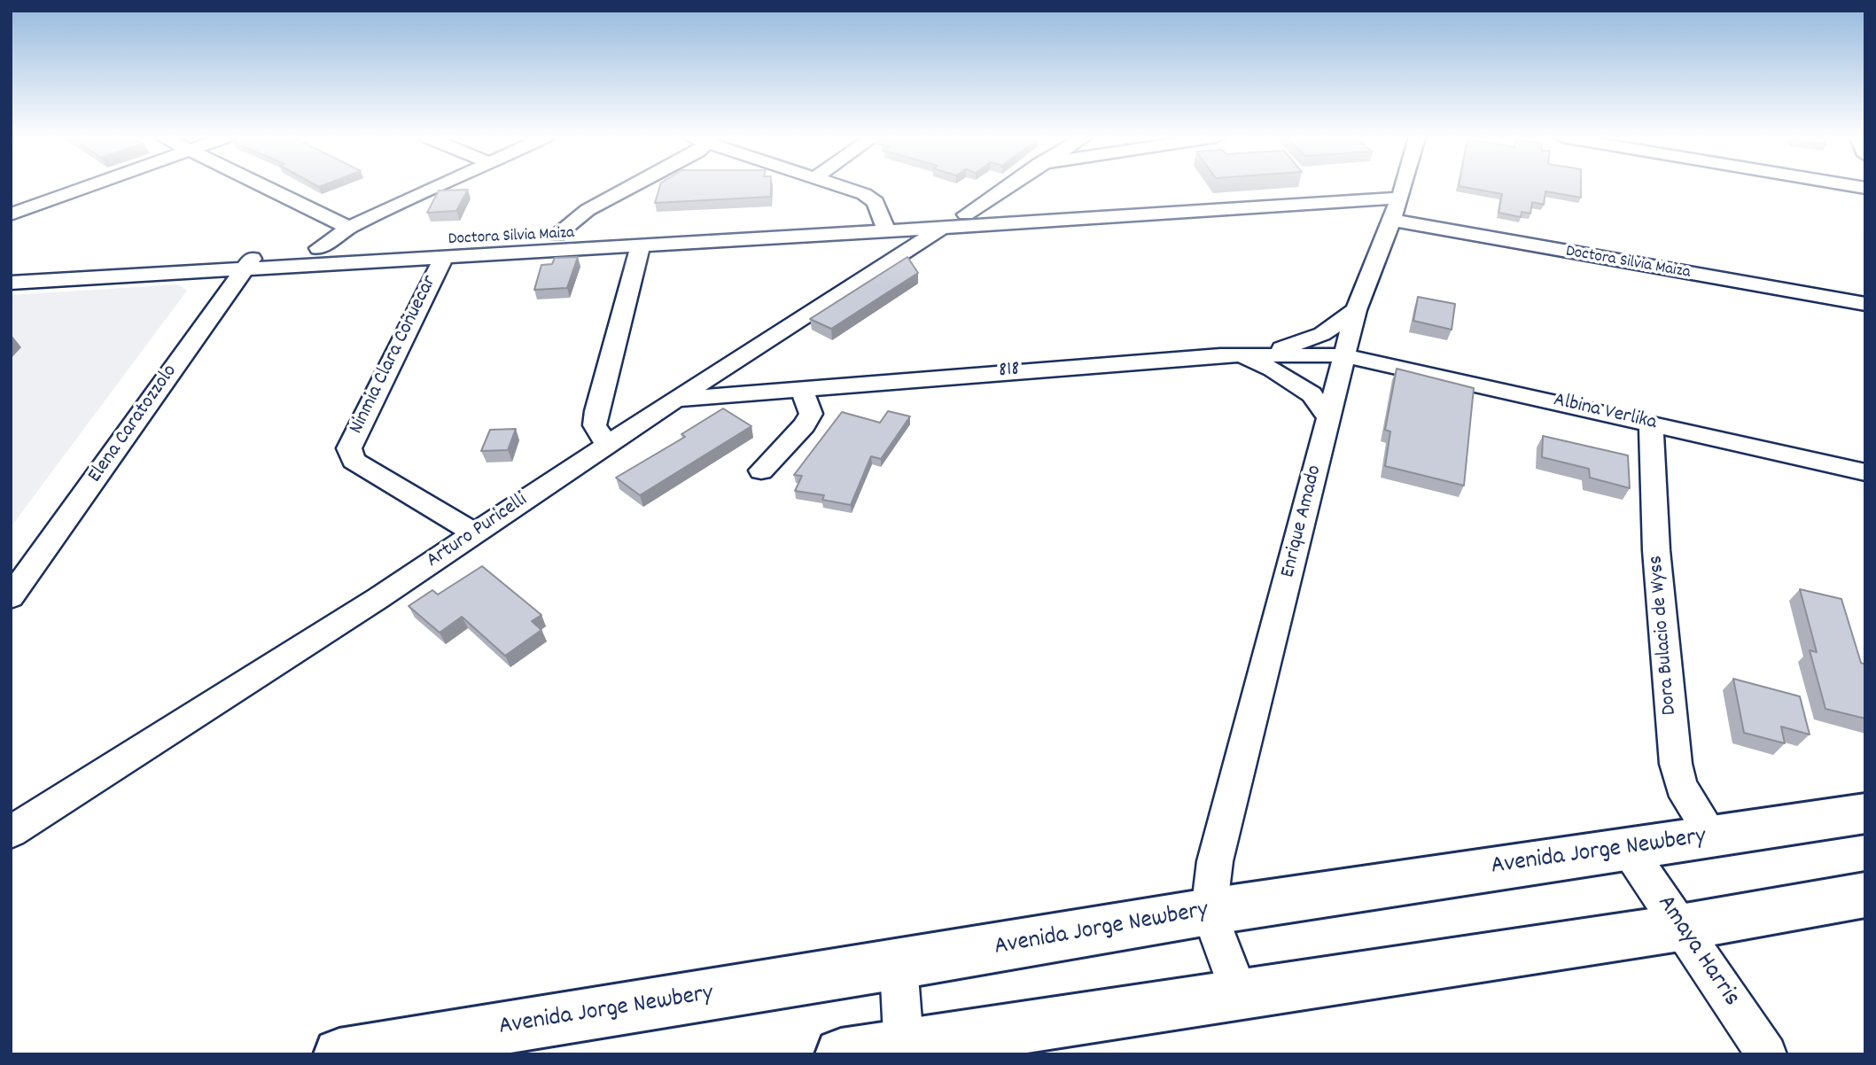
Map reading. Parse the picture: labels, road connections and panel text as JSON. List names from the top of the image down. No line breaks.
{"streets":{"street":["Doctora Silvia Maiza","Ninmia Clara Coñuecar","818","Albina Verlika","Elena Caratozzolo","Enrique Amado","Arturo Puricelli","Dora Bulacio de Wyss","Avenida Jorge Newbery","Amaya Harris"]},"crossings":[["Doctora Silvia Maiza","Ninmia Clara Coñuecar"],["Doctora Silvia Maiza","Elena Caratozzolo"],["Doctora Silvia Maiza","Enrique Amado"],["Doctora Silvia Maiza","Arturo Puricelli"],["Ninmia Clara Coñuecar","Arturo Puricelli"],["818","Albina Verlika"],["818","Enrique Amado"],["818","Arturo Puricelli"],["Albina Verlika","Enrique Amado"],["Albina Verlika","Dora Bulacio de Wyss"],["Enrique Amado","Avenida Jorge Newbery"],["Dora Bulacio de Wyss","Avenida Jorge Newbery"],["Avenida Jorge Newbery","Amaya Harris"]]}
